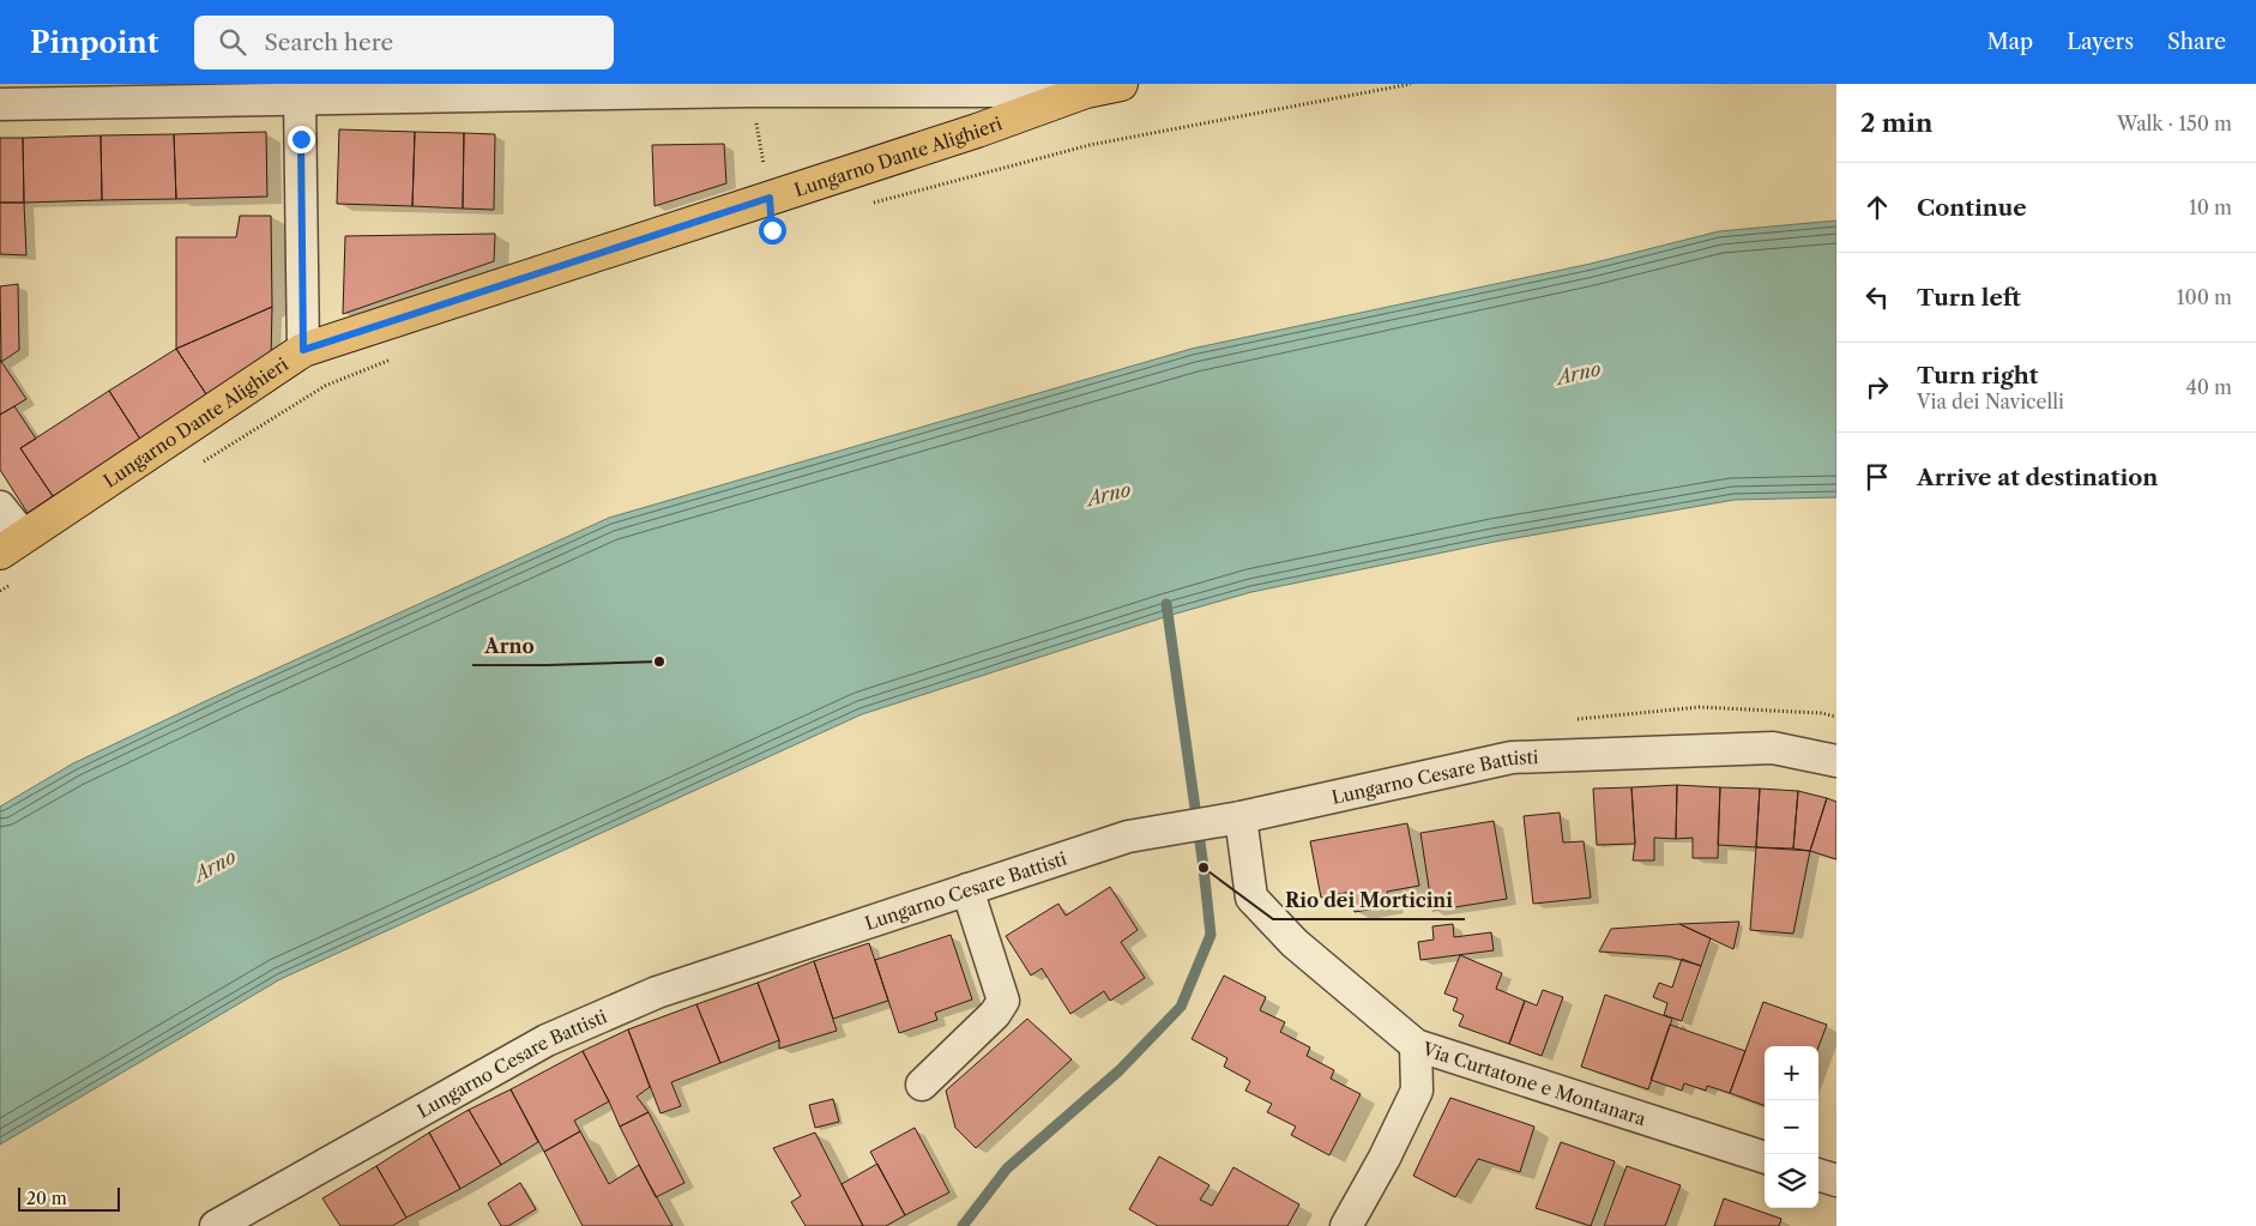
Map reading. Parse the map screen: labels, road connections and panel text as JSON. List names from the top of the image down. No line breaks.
{"streets":{"main road":["Lungarno Dante Alighieri"],"street":["Lungarno Cesare Battisti","Via Curtatone e Montanara"]},"crossings":[["Lungarno Cesare Battisti","Via Curtatone e Montanara"]],"water":["Arno"],"places":["Arno","Rio dei Morticini"],"scale_bar":"20 m","page":{"header":"Pinpoint","search":"Search here","nav":["Map","Layers","Share"],"heading":["2 min","Walk · 150 m"],"list":[["Continue","10 m"],["Turn left","100 m"],["Turn right","Via dei Navicelli","40 m"],"Arrive at destination"],"map_buttons":["+","−"],"scale":"20 m"}}
